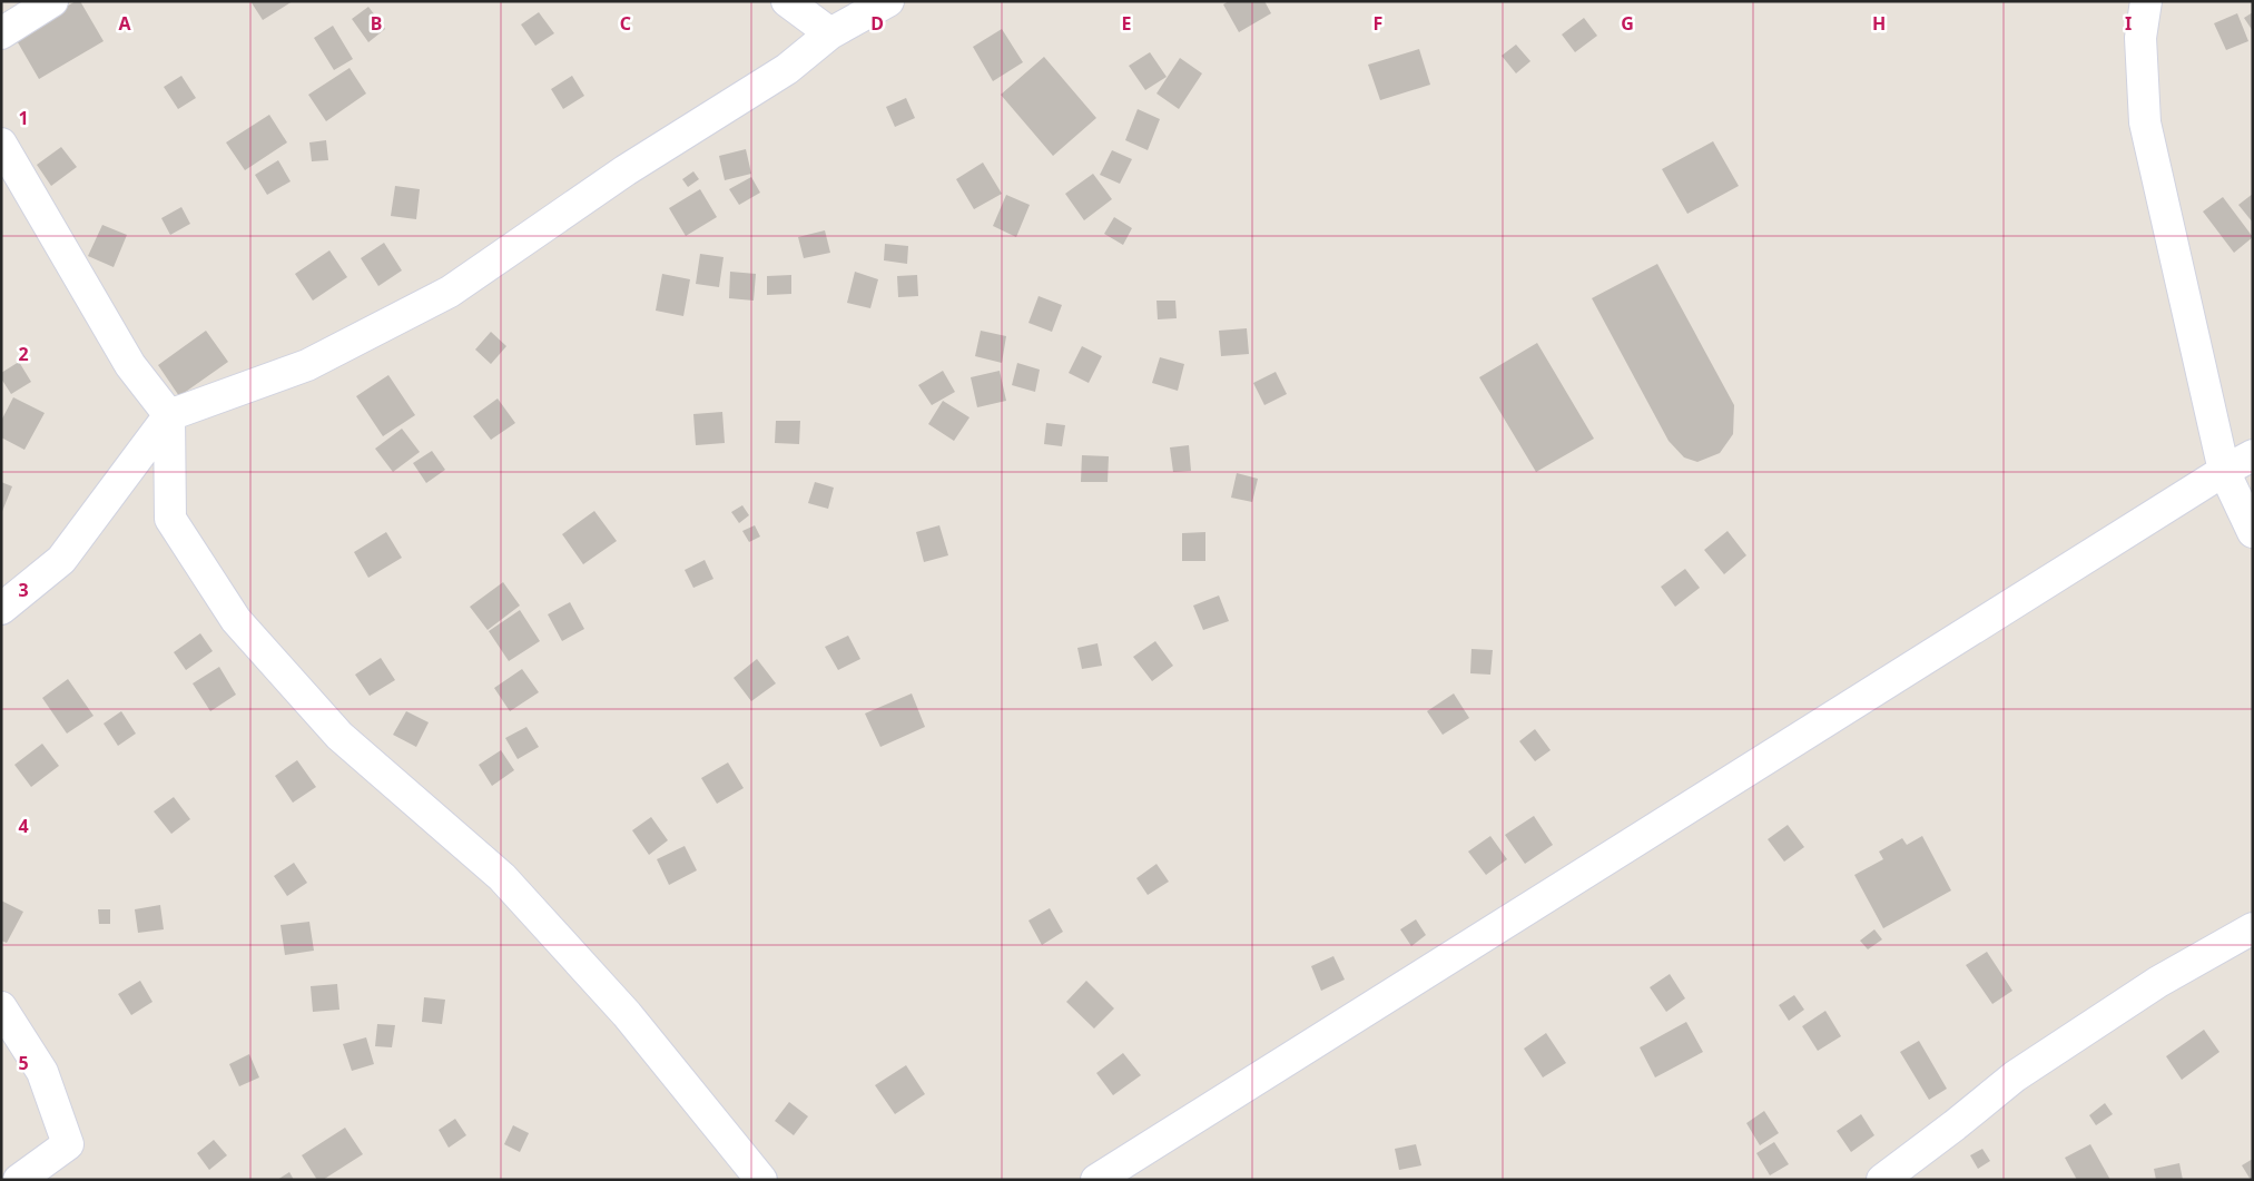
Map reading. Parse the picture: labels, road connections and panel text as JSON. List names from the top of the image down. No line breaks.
{"grid":{"columns":["A","B","C","D","E","F","G","H","I"],"rows":["1","2","3","4","5"]}}
